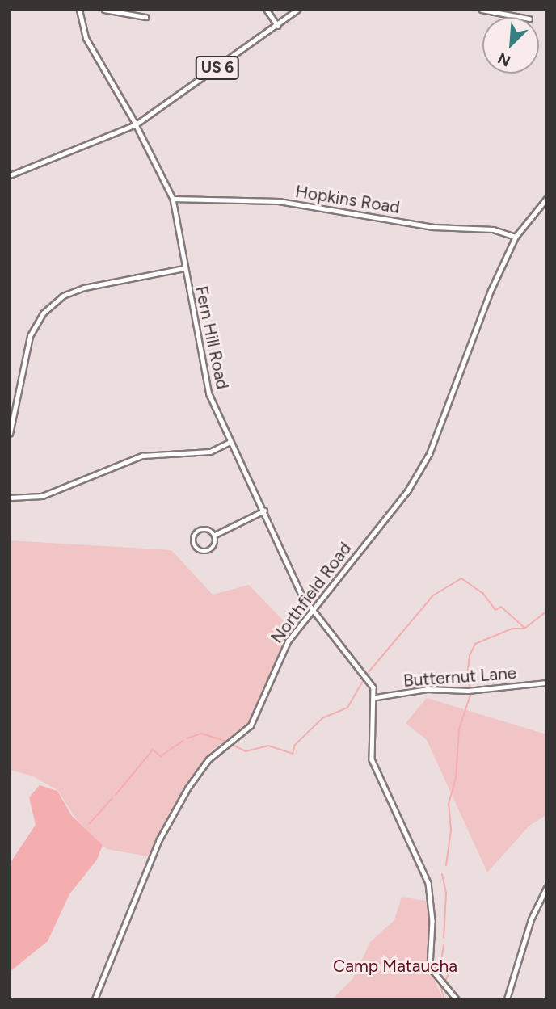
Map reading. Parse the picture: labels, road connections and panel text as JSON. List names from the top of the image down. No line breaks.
{"streets":{"main road":["US 6"],"street":["Hopkins Road","Fern Hill Road","Northfield Road","Butternut Lane"]},"crossings":[["US 6","Fern Hill Road"],["Hopkins Road","Fern Hill Road"],["Hopkins Road","Northfield Road"],["Fern Hill Road","Northfield Road"],["Fern Hill Road","Butternut Lane"]],"parks":["Camp Mataucha"],"north":"bottom left"}
